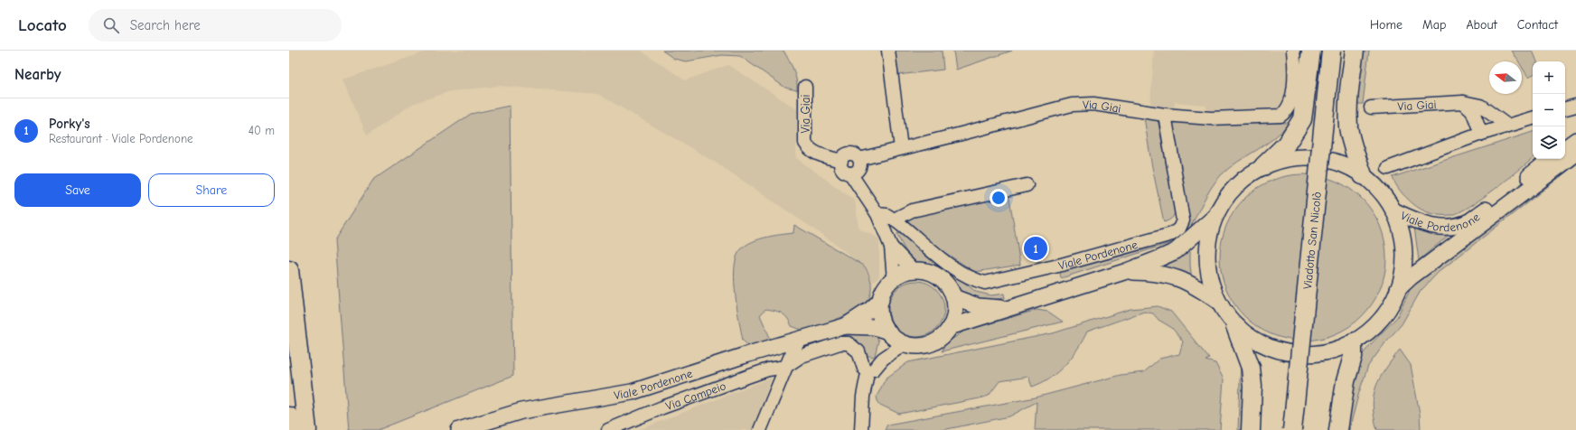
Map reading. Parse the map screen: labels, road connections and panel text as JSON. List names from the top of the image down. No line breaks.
{"streets":{"highway":["Viadotto San Nicolò"],"main road":["Viale Pordenone"],"street":["Via Giai","Via Campeio"]},"crossings":[["Via Giai","Viale Pordenone"]],"north":"left","page":{"header":"Locato","search":"Search here","nav":["Home","Map","About","Contact"],"heading":"Nearby","map_buttons":["+","−"],"list":[{"mark":"1","name":"Porky's","note":"Restaurant · Viale Pordenone","value":"40 m"}],"buttons":["Save","Share"],"pins":"1"}}
